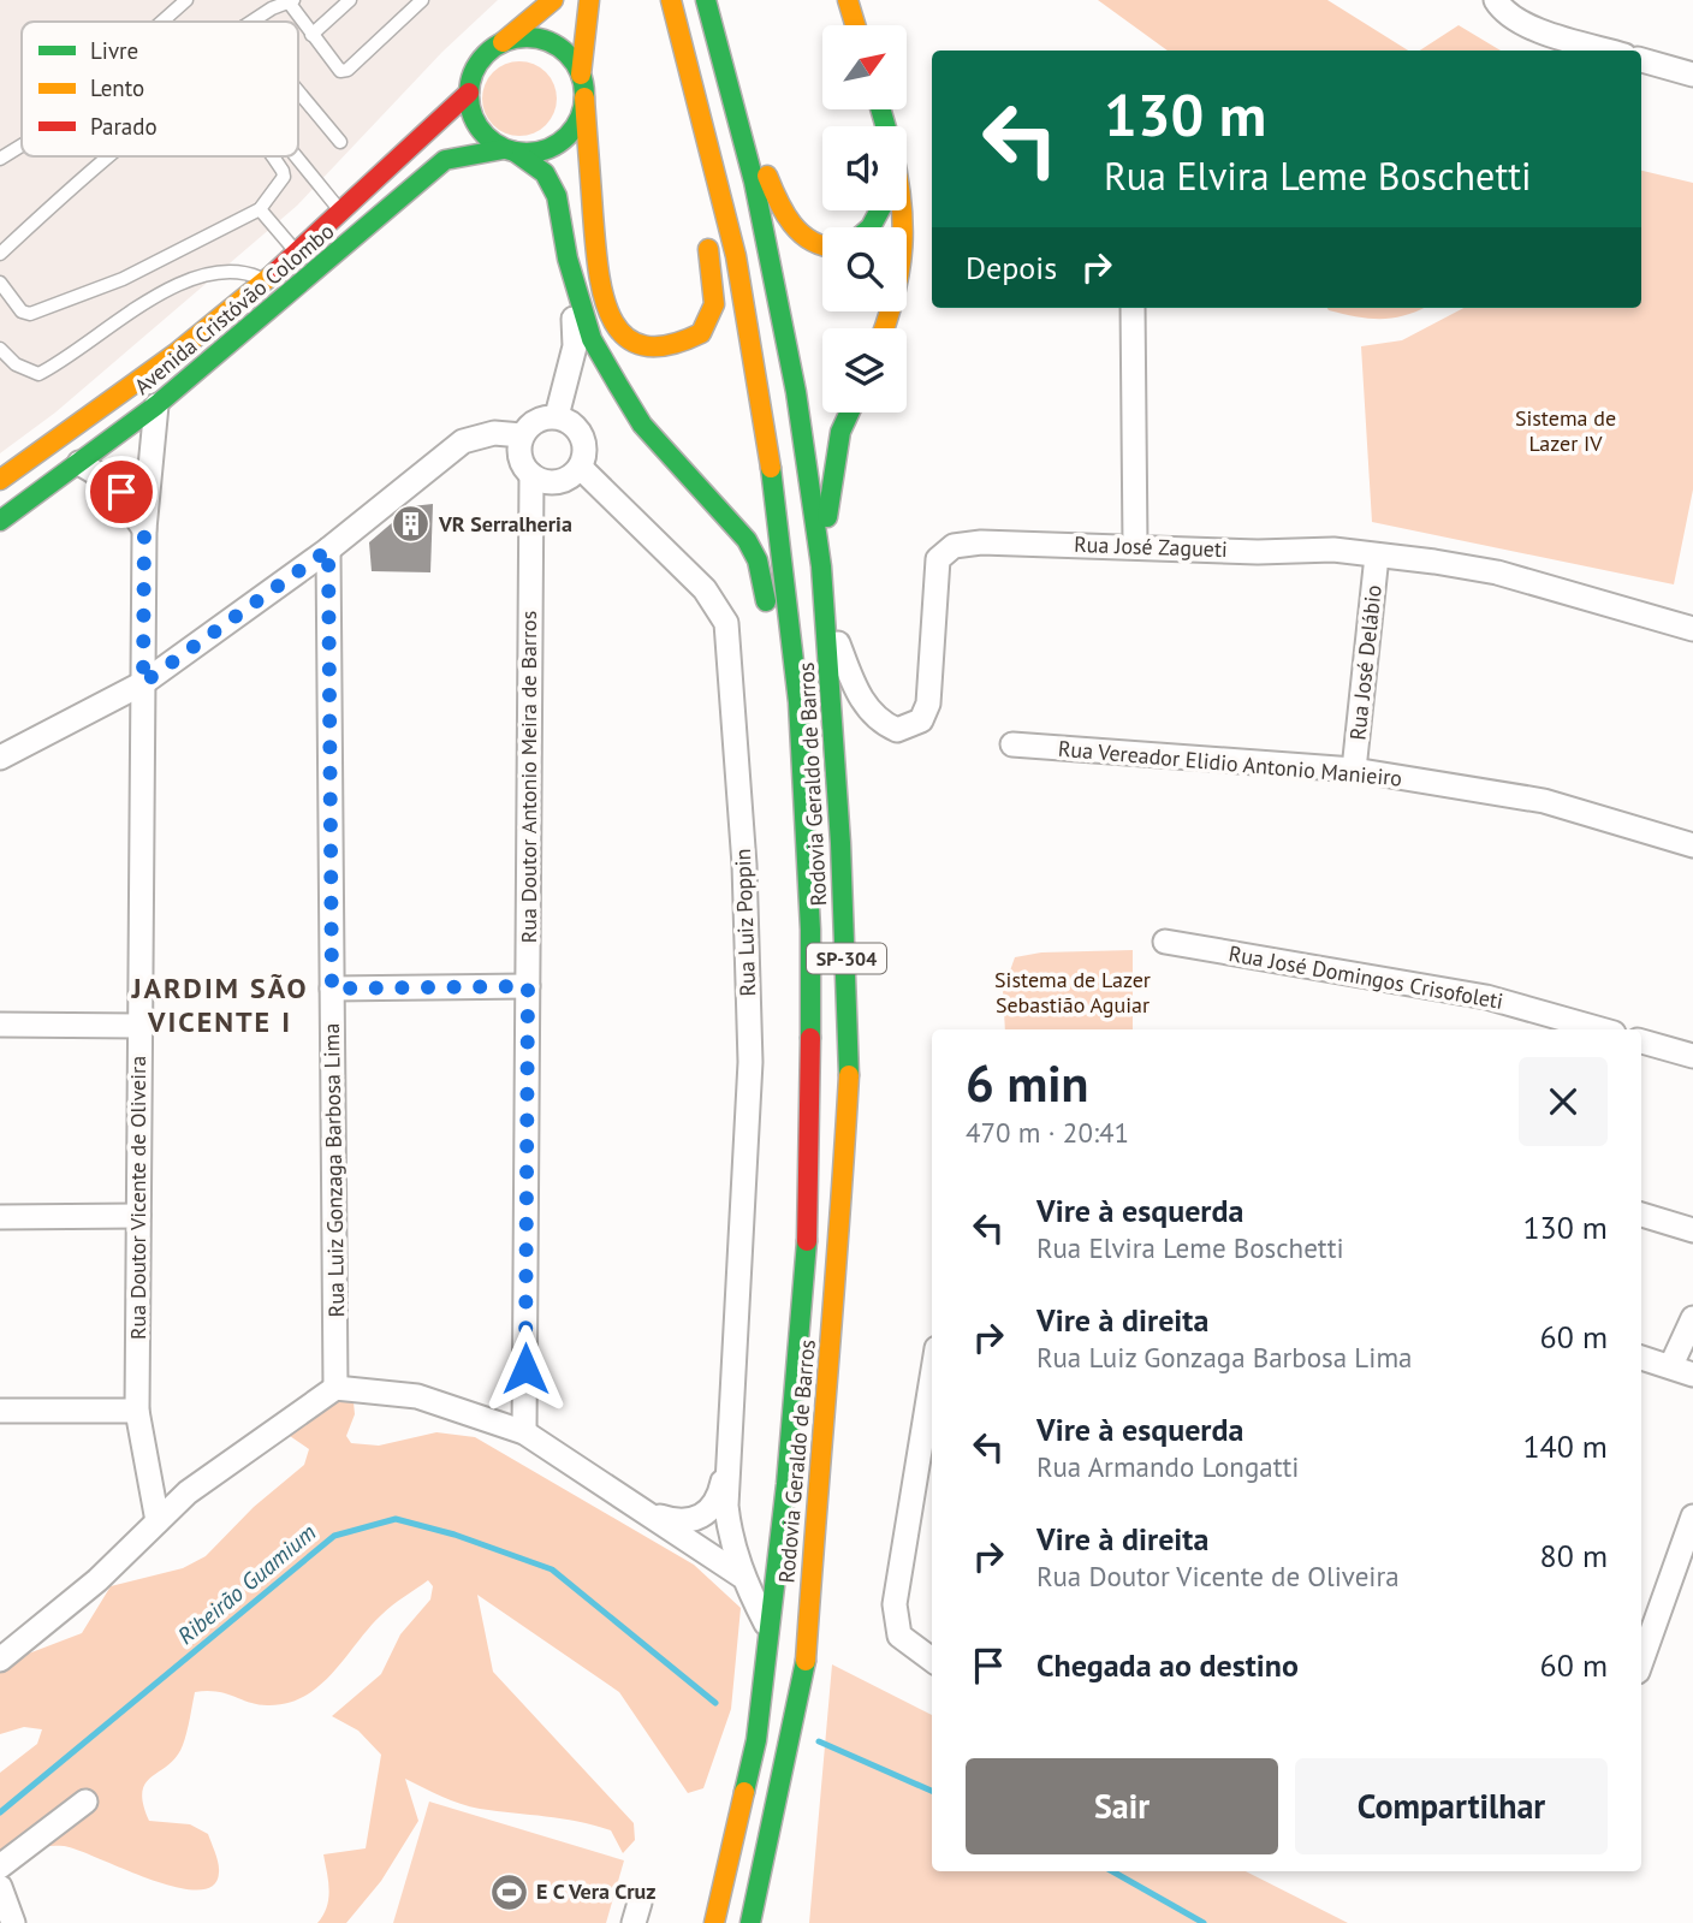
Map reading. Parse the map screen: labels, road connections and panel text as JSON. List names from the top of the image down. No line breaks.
{"streets":{"main road":["Avenida Cristóvão Colombo","Rodovia Geraldo de Barros","SP-304"],"street":["Rua José Zagueti","Rua José Delábio","Rua Vereador Elidio Antonio Manieiro","Rua Doutor Antonio Meira de Barros","Rua Luiz Poppin","Rua José Domingos Crisofoleti","Rua Luiz Gonzaga Barbosa Lima","Rua Doutor Vicente de Oliveira"]},"crossings":[["Avenida Cristóvão Colombo","Rua Doutor Vicente de Oliveira"],["Rua José Zagueti","Rua José Delábio"],["Rua José Zagueti","Rodovia Geraldo de Barros"],["Rua José Delábio","Rua Vereador Elidio Antonio Manieiro"],["Rua Doutor Antonio Meira de Barros","Rua Luiz Poppin"],["Rodovia Geraldo de Barros","Rua Luiz Poppin"]],"districts":["JARDIM SÃO VICENTE I"],"water":["Ribeirão Guamium"],"parks":["Sistema de Lazer IV","Sistema de Lazer Sebastião Aguiar"],"places":{"building":["VR Serralheria"],"sports":["E C Vera Cruz"]},"legend":["Livre","Lento","Parado"],"north":"top right","page":{"turn":["130 m","Rua Elvira Leme Boschetti"],"then":"Depois","heading":["6 min","470 m · 20:41"],"list":[{"name":"Vire à esquerda","note":"Rua Elvira Leme Boschetti","value":"130 m"},{"name":"Vire à direita","note":"Rua Luiz Gonzaga Barbosa Lima","value":"60 m"},{"name":"Vire à esquerda","note":"Rua Armando Longatti","value":"140 m"},{"name":"Vire à direita","note":"Rua Doutor Vicente de Oliveira","value":"80 m"},{"name":"Chegada ao destino","value":"60 m"}],"buttons":["Sair","Compartilhar"]}}
